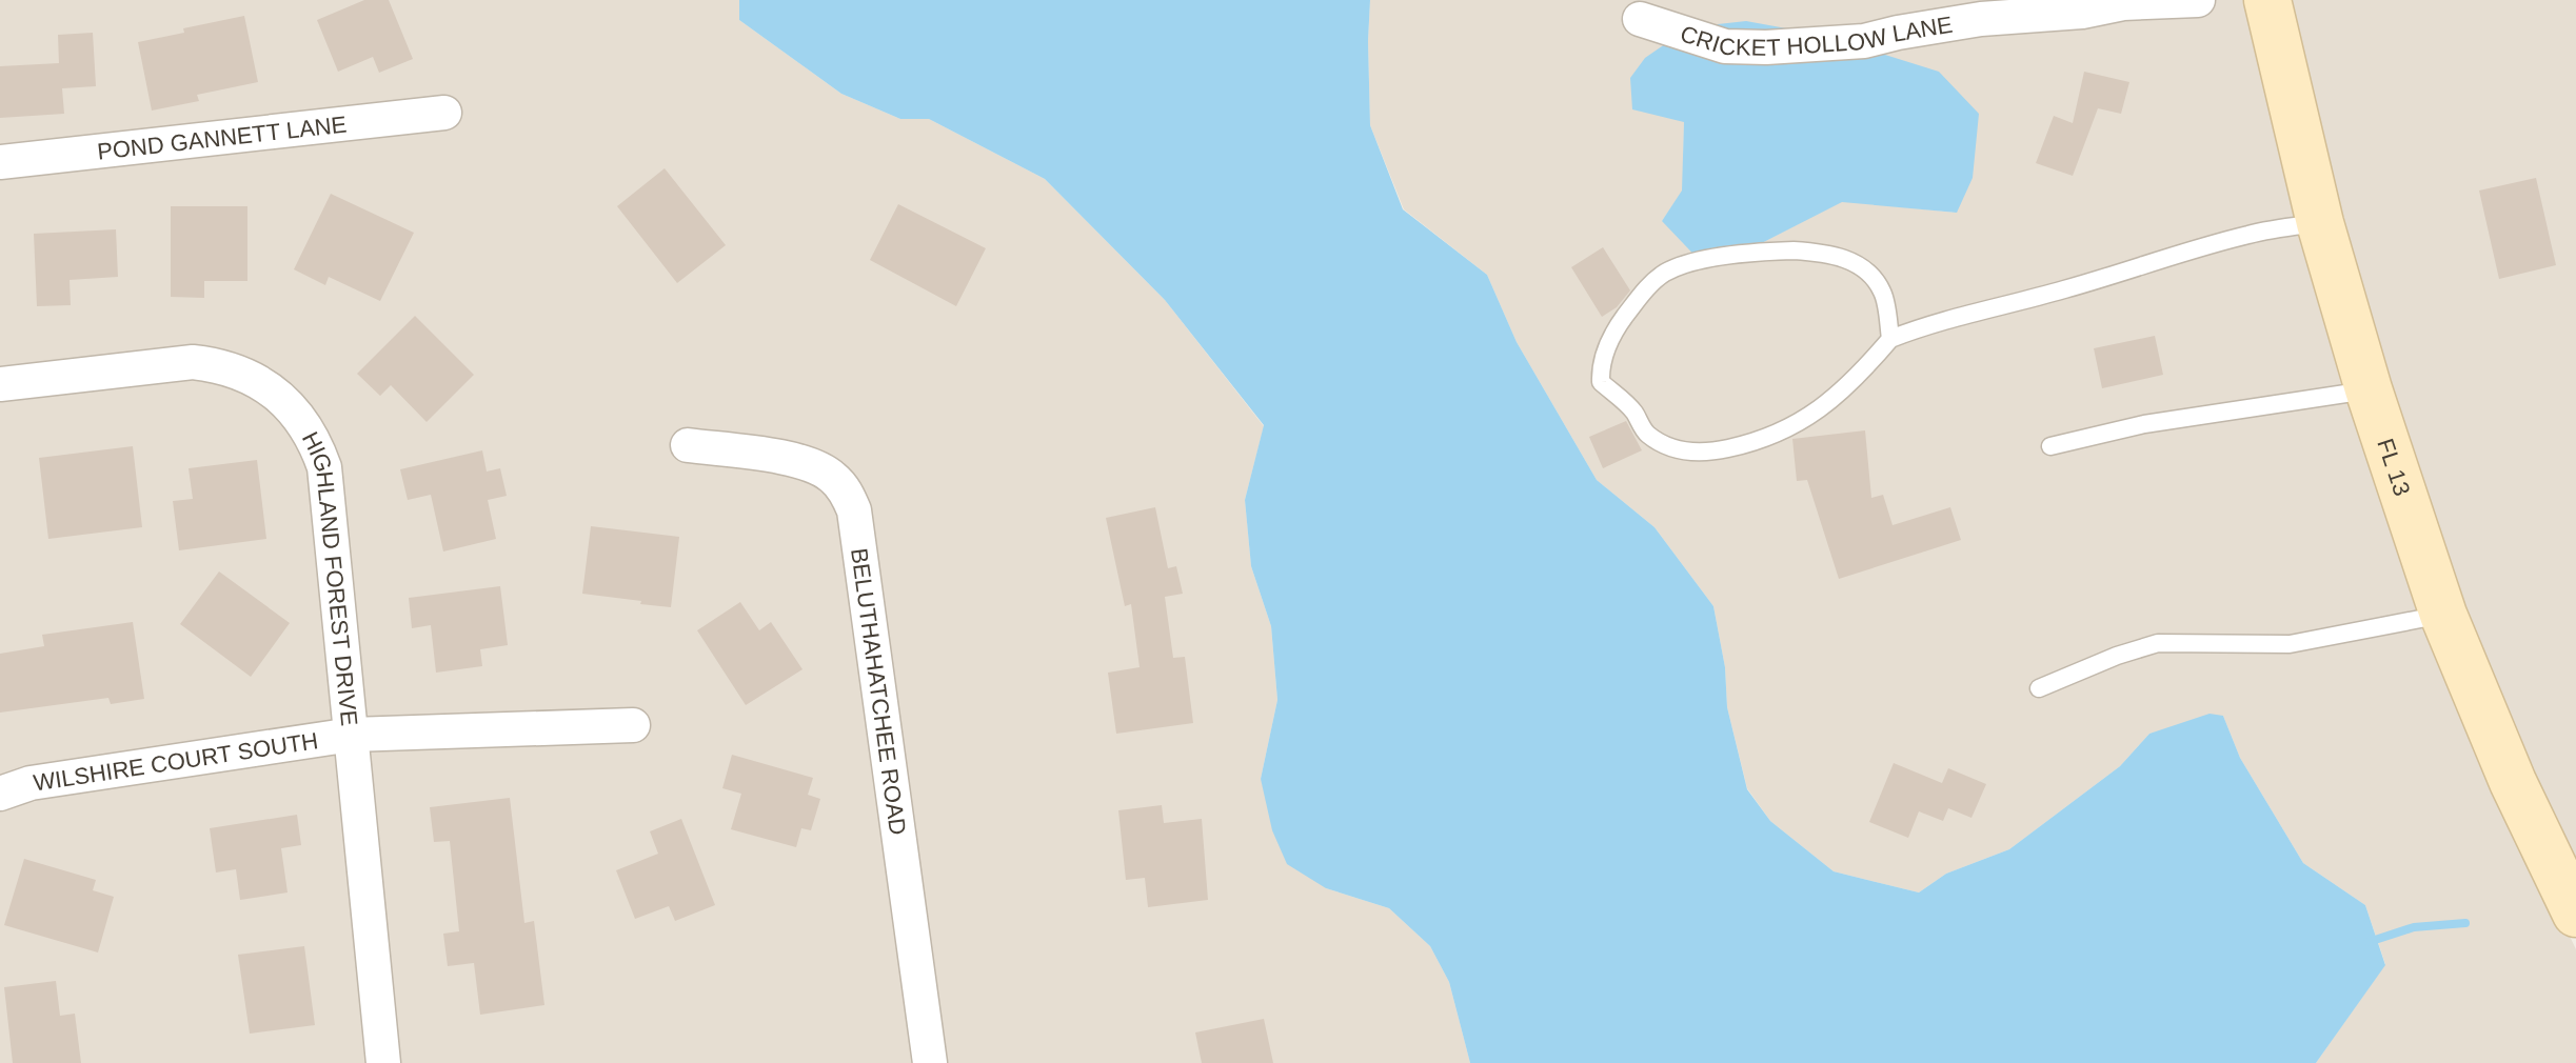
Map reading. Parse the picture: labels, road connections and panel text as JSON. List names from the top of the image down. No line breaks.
{"streets":{"main road":["FL 13"],"street":["CRICKET HOLLOW LANE","POND GANNETT LANE","HIGHLAND FOREST DRIVE","BELUTHAHATCHEE ROAD","WILSHIRE COURT SOUTH"]},"crossings":[["HIGHLAND FOREST DRIVE","WILSHIRE COURT SOUTH"]]}
